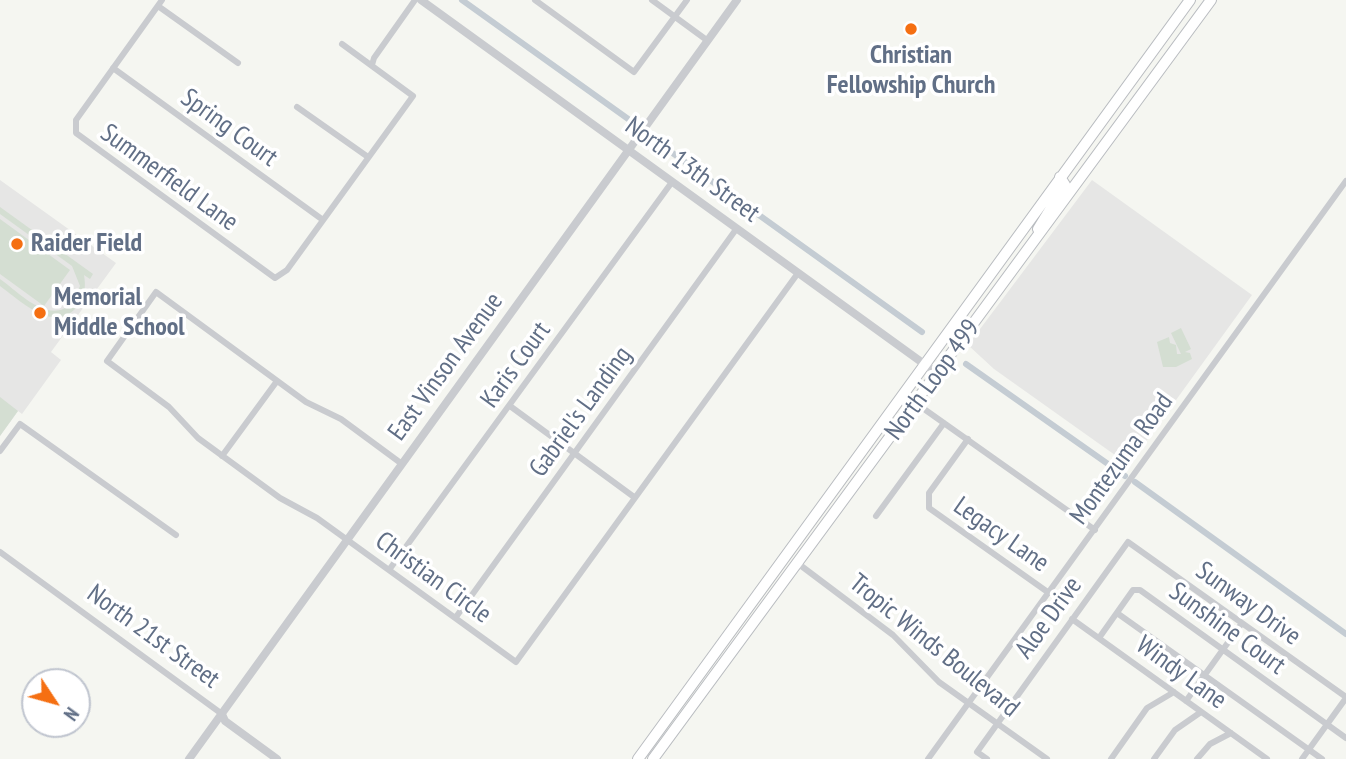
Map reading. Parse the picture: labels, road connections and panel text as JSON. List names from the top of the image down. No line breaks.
{"streets":{"main road":["North Loop 499"],"street":["Spring Court","North 13th Street","Summerfield Lane","Karis Court","East Vinson Avenue","Gabriel's Landing","Montezuma Road","Legacy Lane","Christian Circle","Sunway Drive","Aloe Drive","Sunshine Court","North 21st Street","Tropic Winds Boulevard","Windy Lane"]},"crossings":[["Spring Court","Summerfield Lane"],["North 13th Street","Karis Court"],["North 13th Street","East Vinson Avenue"],["North 13th Street","North Loop 499"],["North 13th Street","Gabriel's Landing"],["North 13th Street","Christian Circle"],["Karis Court","Christian Circle"],["East Vinson Avenue","Christian Circle"],["East Vinson Avenue","North 21st Street"],["North Loop 499","Tropic Winds Boulevard"],["Gabriel's Landing","Christian Circle"],["Montezuma Road","Legacy Lane"],["Montezuma Road","Tropic Winds Boulevard"],["Sunway Drive","Aloe Drive"],["Aloe Drive","Tropic Winds Boulevard"],["Aloe Drive","Windy Lane"],["Sunshine Court","Windy Lane"]],"places":["Christian Fellowship Church","Raider Field","Memorial Middle School"],"north":"bottom right"}
